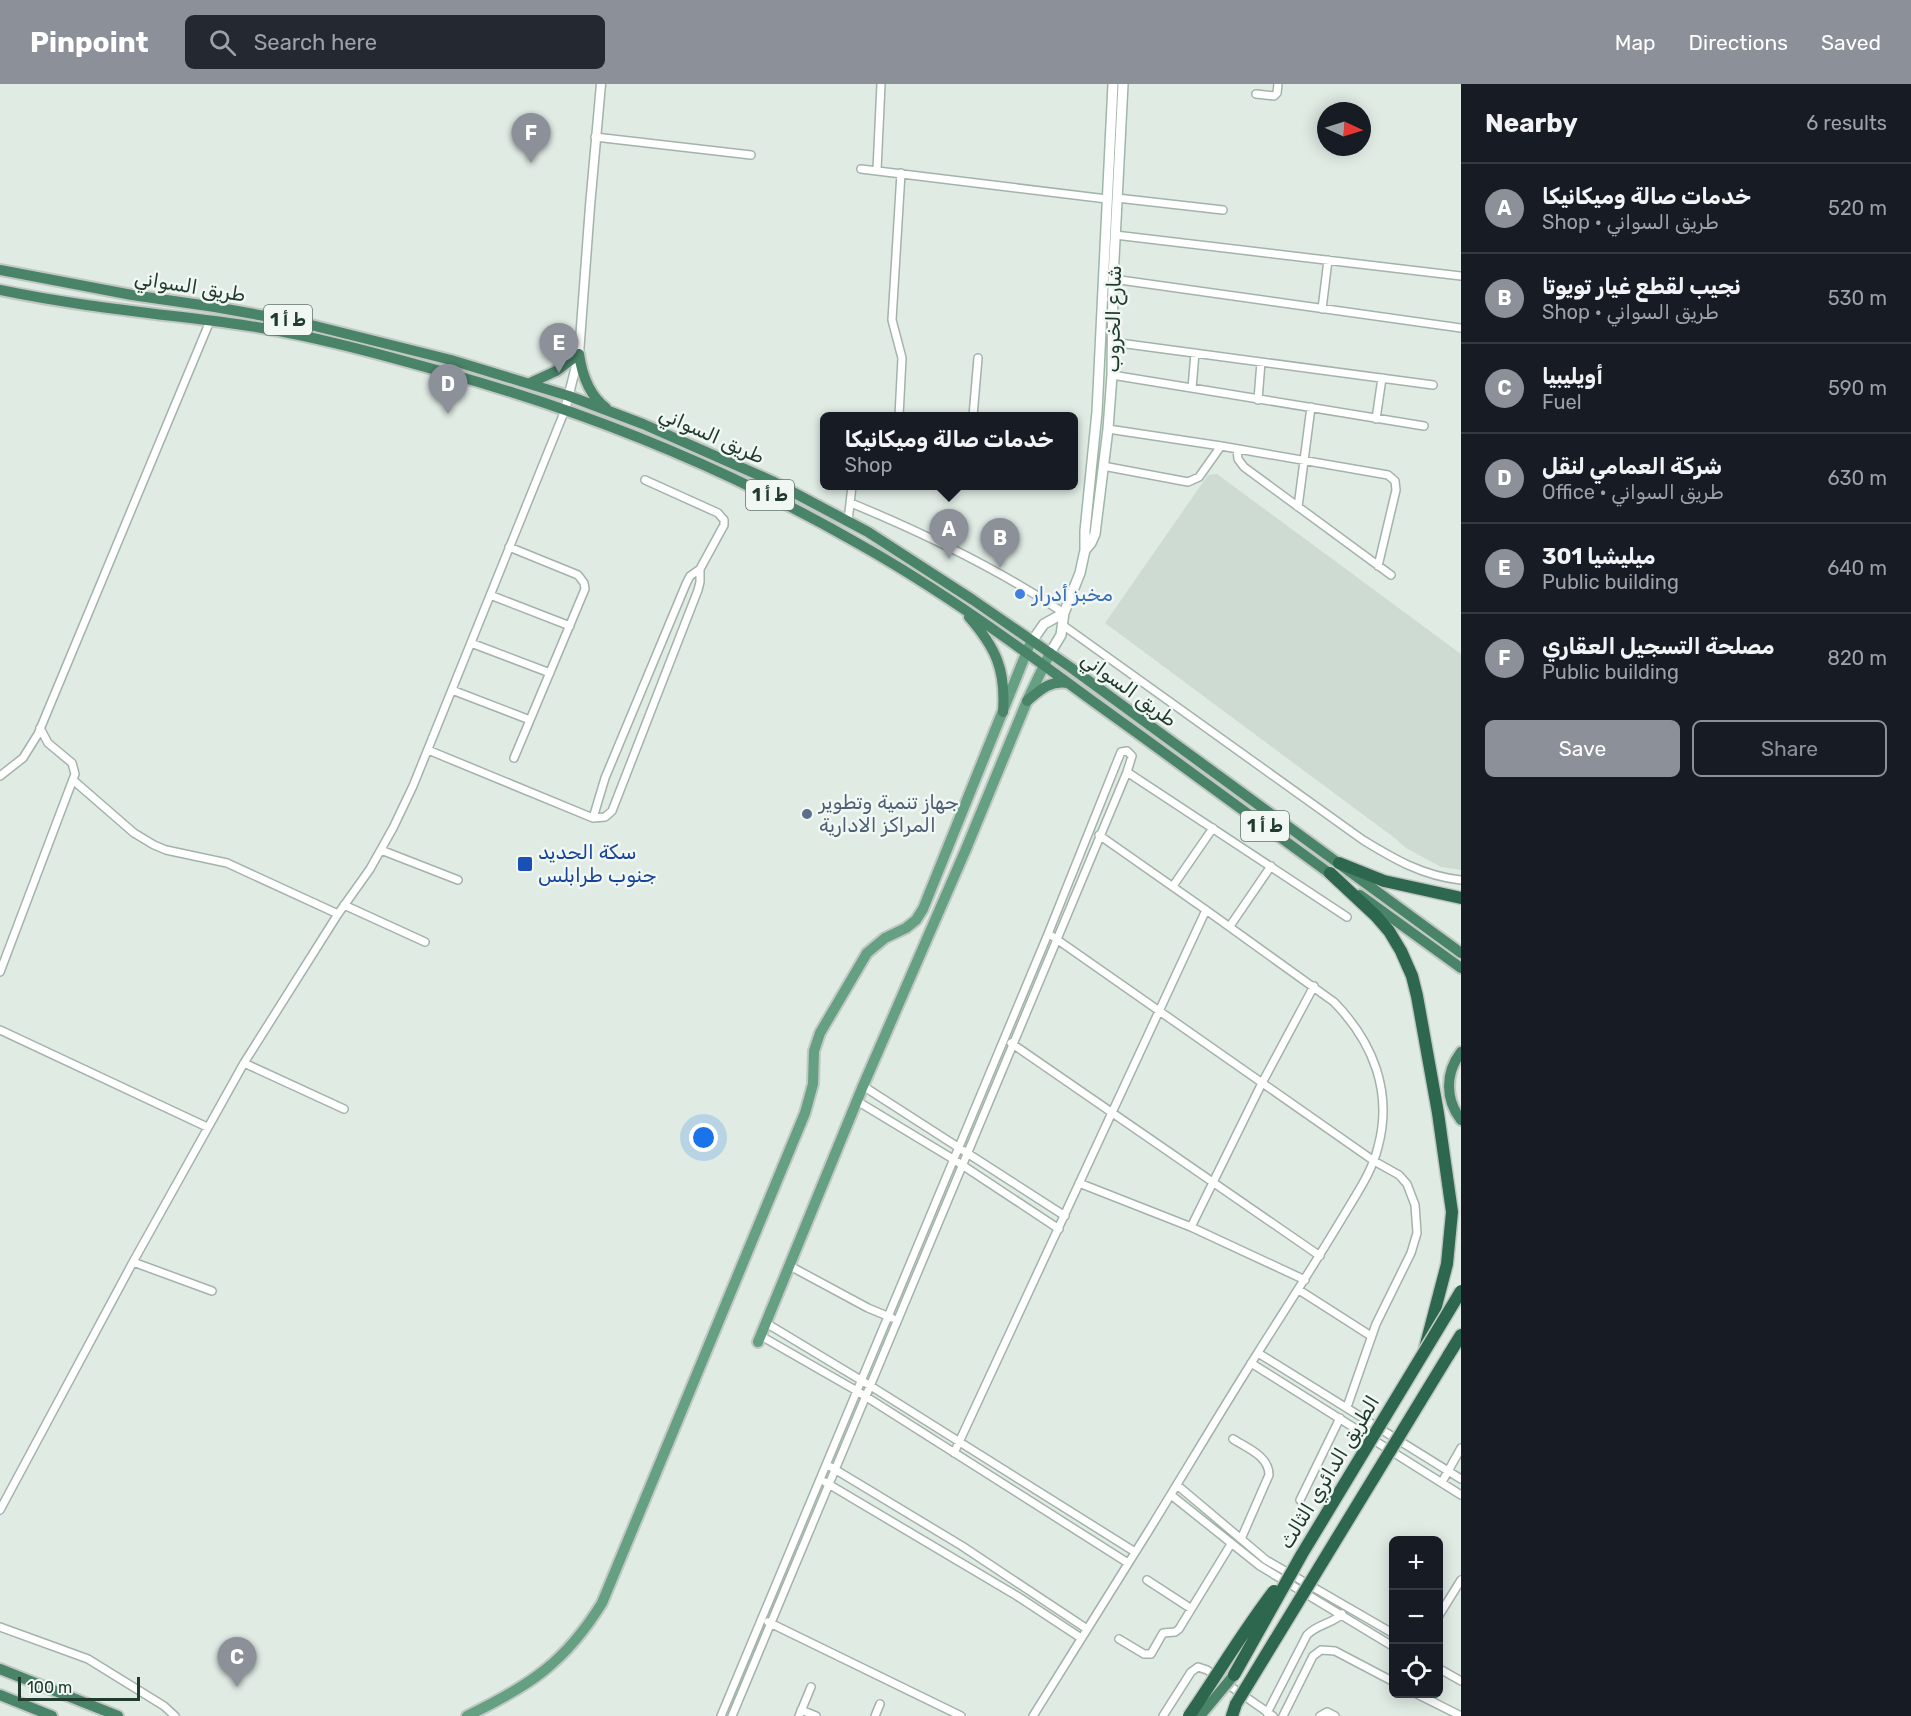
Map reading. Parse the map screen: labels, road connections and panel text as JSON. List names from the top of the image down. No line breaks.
{"streets":{"highway":["طريق السواني","ط أ 1","الطريق الدائري الثالث"],"main road":["شارع الخروب"]},"crossings":[["طريق السواني","شارع الخروب"]],"places":{"other":["مخبز أدرار","جهاز تنمية وتطوير المراكز الادارية"],"transit":["سكة الحديد جنوب طرابلس"]},"scale_bar":"100 m","north":"right","page":{"header":"Pinpoint","search":"Search here","nav":["Map","Directions","Saved"],"heading":["Nearby","6 results"],"pins":["F","E","D","A","B","C"],"list":[{"mark":"A","name":"خدمات صالة وميكانيكا","note":"Shop · طريق السواني","value":"520 m"},{"mark":"B","name":"نجيب لقطع غيار تويوتا","note":"Shop · طريق السواني","value":"530 m"},{"mark":"C","name":"أويليبيا","note":"Fuel","value":"590 m"},{"mark":"D","name":"شركة العمامي لنقل","note":"Office · طريق السواني","value":"630 m"},{"mark":"E","name":"ميليشيا 301","note":"Public building","value":"640 m"},{"mark":"F","name":"مصلحة التسجيل العقاري","note":"Public building","value":"820 m"}],"popup":["خدمات صالة وميكانيكا","Shop"],"buttons":["Save","Share"],"map_buttons":["+","−"],"scale":"100 m"}}
